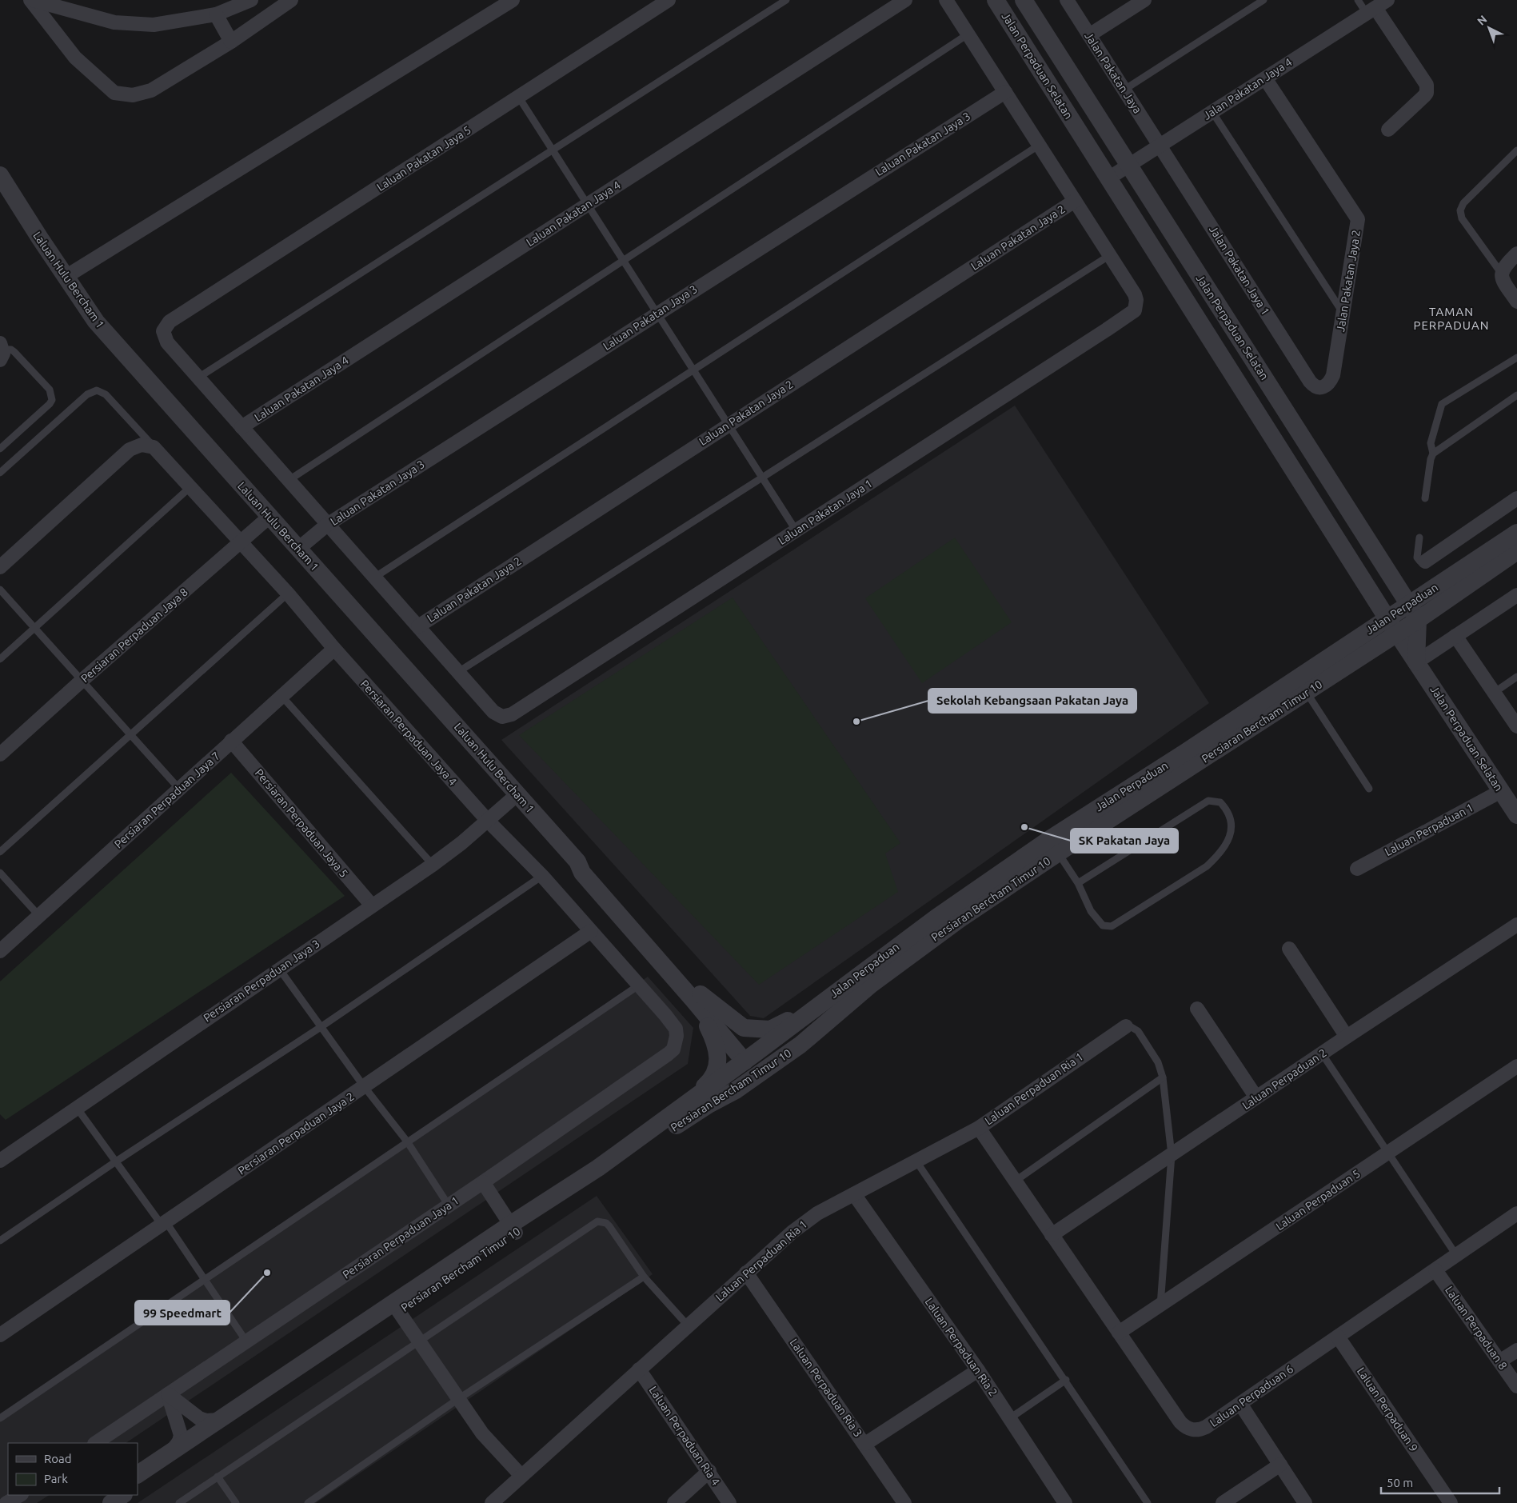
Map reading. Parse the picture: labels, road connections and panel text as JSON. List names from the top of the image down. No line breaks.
{"streets":{"street":["Jalan Perpaduan Selatan","Jalan Pakatan Jaya","Jalan Pakatan Jaya 4","Laluan Pakatan Jaya 3","Laluan Pakatan Jaya 5","Laluan Pakatan Jaya 4","Laluan Pakatan Jaya 2","Jalan Pakatan Jaya 1","Laluan Hulu Bercham 1","Jalan Pakatan Jaya 2","Laluan Pakatan Jaya 1","Jalan Perpaduan","Persiaran Perpaduan Jaya 8","Persiaran Bercham Timur 10","Persiaran Perpaduan Jaya 4","Persiaran Perpaduan Jaya 7","Persiaran Perpaduan Jaya 5","Laluan Perpaduan 1","Persiaran Perpaduan Jaya 3","Laluan Perpaduan 2","Laluan Perpaduan Ria 1","Persiaran Perpaduan Jaya 2","Laluan Perpaduan 5","Persiaran Perpaduan Jaya 1","Laluan Perpaduan 8","Laluan Perpaduan Ria 2","Laluan Perpaduan Ria 3","Laluan Perpaduan 6","Laluan Perpaduan 9","Laluan Perpaduan Ria 4"]},"crossings":[["Jalan Perpaduan Selatan","Jalan Pakatan Jaya 4"],["Jalan Perpaduan Selatan","Jalan Perpaduan"],["Jalan Perpaduan Selatan","Persiaran Bercham Timur 10"],["Jalan Perpaduan Selatan","Laluan Perpaduan 1"],["Jalan Pakatan Jaya","Jalan Pakatan Jaya 4"],["Jalan Pakatan Jaya","Jalan Pakatan Jaya 1"],["Jalan Pakatan Jaya 4","Jalan Pakatan Jaya 1"],["Jalan Pakatan Jaya 4","Jalan Pakatan Jaya 2"],["Laluan Pakatan Jaya 3","Laluan Pakatan Jaya 5"],["Laluan Pakatan Jaya 3","Laluan Hulu Bercham 1"],["Laluan Pakatan Jaya 3","Laluan Pakatan Jaya 1"],["Laluan Pakatan Jaya 5","Laluan Pakatan Jaya 4"],["Laluan Pakatan Jaya 5","Laluan Pakatan Jaya 2"],["Laluan Pakatan Jaya 5","Laluan Pakatan Jaya 1"],["Laluan Pakatan Jaya 2","Laluan Pakatan Jaya 1"],["Jalan Pakatan Jaya 1","Jalan Pakatan Jaya 2"],["Laluan Hulu Bercham 1","Jalan Perpaduan"],["Laluan Hulu Bercham 1","Persiaran Perpaduan Jaya 8"],["Laluan Hulu Bercham 1","Persiaran Bercham Timur 10"],["Laluan Hulu Bercham 1","Persiaran Perpaduan Jaya 3"],["Jalan Perpaduan","Persiaran Bercham Timur 10"],["Persiaran Perpaduan Jaya 8","Persiaran Perpaduan Jaya 4"],["Persiaran Perpaduan Jaya 4","Persiaran Perpaduan Jaya 7"],["Persiaran Perpaduan Jaya 4","Persiaran Perpaduan Jaya 3"],["Persiaran Perpaduan Jaya 4","Persiaran Perpaduan Jaya 2"],["Persiaran Perpaduan Jaya 4","Persiaran Perpaduan Jaya 1"],["Persiaran Perpaduan Jaya 7","Persiaran Perpaduan Jaya 5"],["Persiaran Perpaduan Jaya 5","Persiaran Perpaduan Jaya 3"],["Laluan Perpaduan 2","Laluan Perpaduan 6"],["Laluan Perpaduan Ria 1","Laluan Perpaduan Ria 2"],["Laluan Perpaduan Ria 1","Laluan Perpaduan Ria 3"],["Laluan Perpaduan Ria 1","Laluan Perpaduan 6"],["Laluan Perpaduan Ria 1","Laluan Perpaduan Ria 4"],["Laluan Perpaduan 5","Laluan Perpaduan 6"],["Laluan Perpaduan 8","Laluan Perpaduan 6"],["Laluan Perpaduan 6","Laluan Perpaduan 9"]],"districts":["TAMAN PERPADUAN"],"places":["Sekolah Kebangsaan Pakatan Jaya","SK Pakatan Jaya","99 Speedmart"],"legend":["Road","Park"],"scale_bar":"50 m","north":"top left"}
